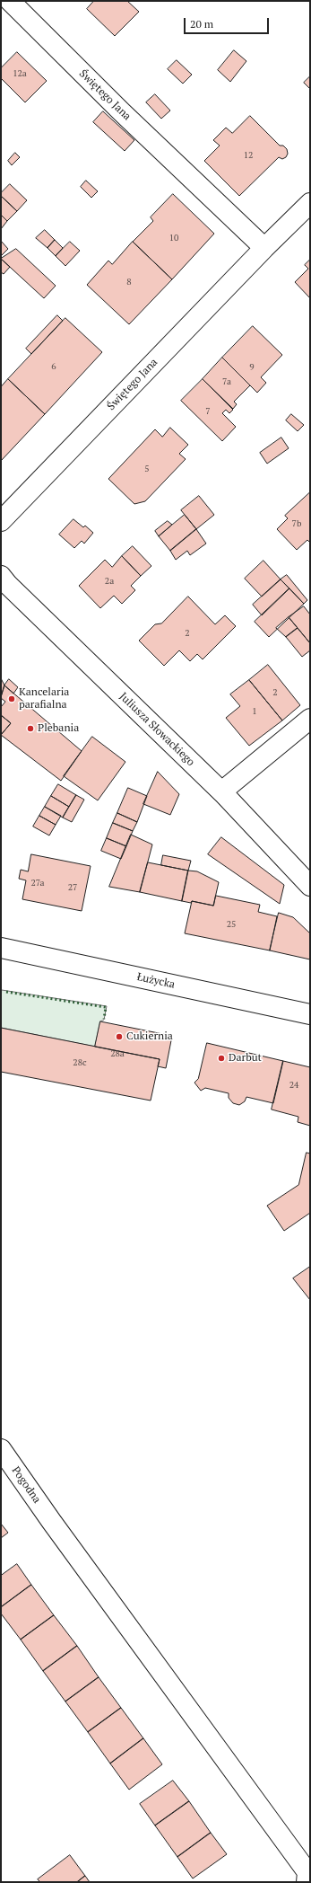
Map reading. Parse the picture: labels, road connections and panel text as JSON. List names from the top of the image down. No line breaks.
{"streets":{"street":["Świętego Jana","Juliusza Słowackiego","Łużycka","Pogodna"]},"places":["Kancelaria parafialna","Plebania","Cukiernia","Darbut"],"house_numbers":["12a","12","10","8","6","9","7a","7","5","7b","2a","2","2","1","27a","27","25","28a","28c","24"],"scale_bar":"20 m"}
